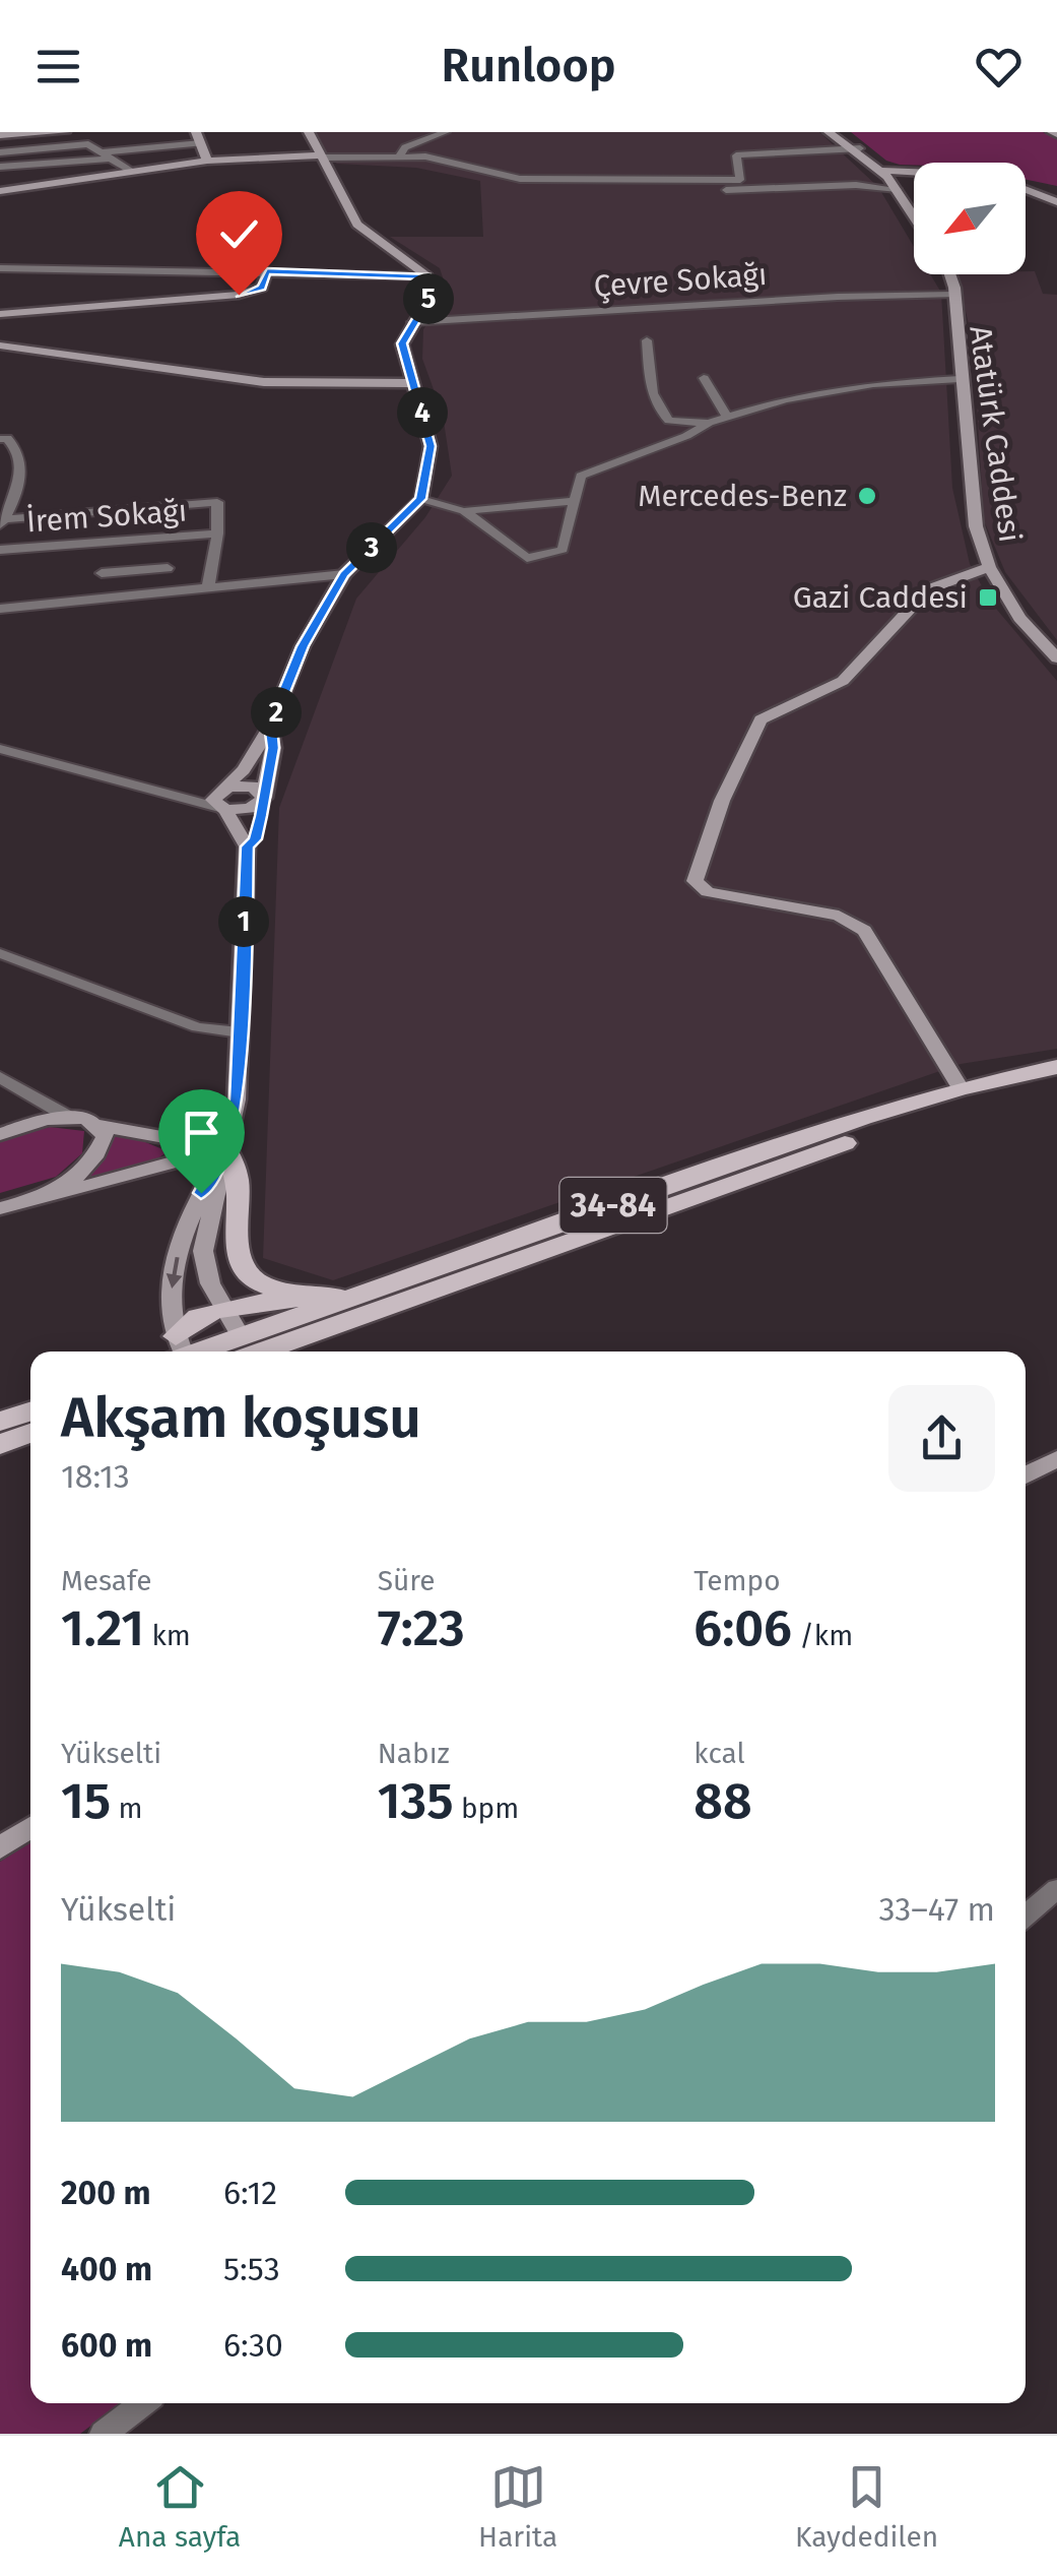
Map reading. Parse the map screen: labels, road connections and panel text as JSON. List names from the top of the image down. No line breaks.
{"streets":{"main road":["Atatürk Caddesi","34-84"],"street":["Çevre Sokağı","İrem Sokağı"]},"crossings":[["Çevre Sokağı","Atatürk Caddesi"]],"places":{"other":["Mercedes-Benz"],"transit":["Gazi Caddesi"]},"north":"bottom left","page":{"header":"Runloop","pins":["5","4","3","2","1"],"heading":["Akşam koşusu","18:13"],"stats":[["Mesafe","1.21 km"],["Süre","7:23"],["Tempo","6:06 /km"],["Yükselti","15 m"],["Nabız","135 bpm"],["kcal","88"]],"chart":["Yükselti","33–47 m"],"list":[{"name":"200 m","note":"6:12"},{"name":"400 m","note":"5:53"},{"name":"600 m","note":"6:30"}],"tabs":["Ana sayfa","Harita","Kaydedilen"]}}
